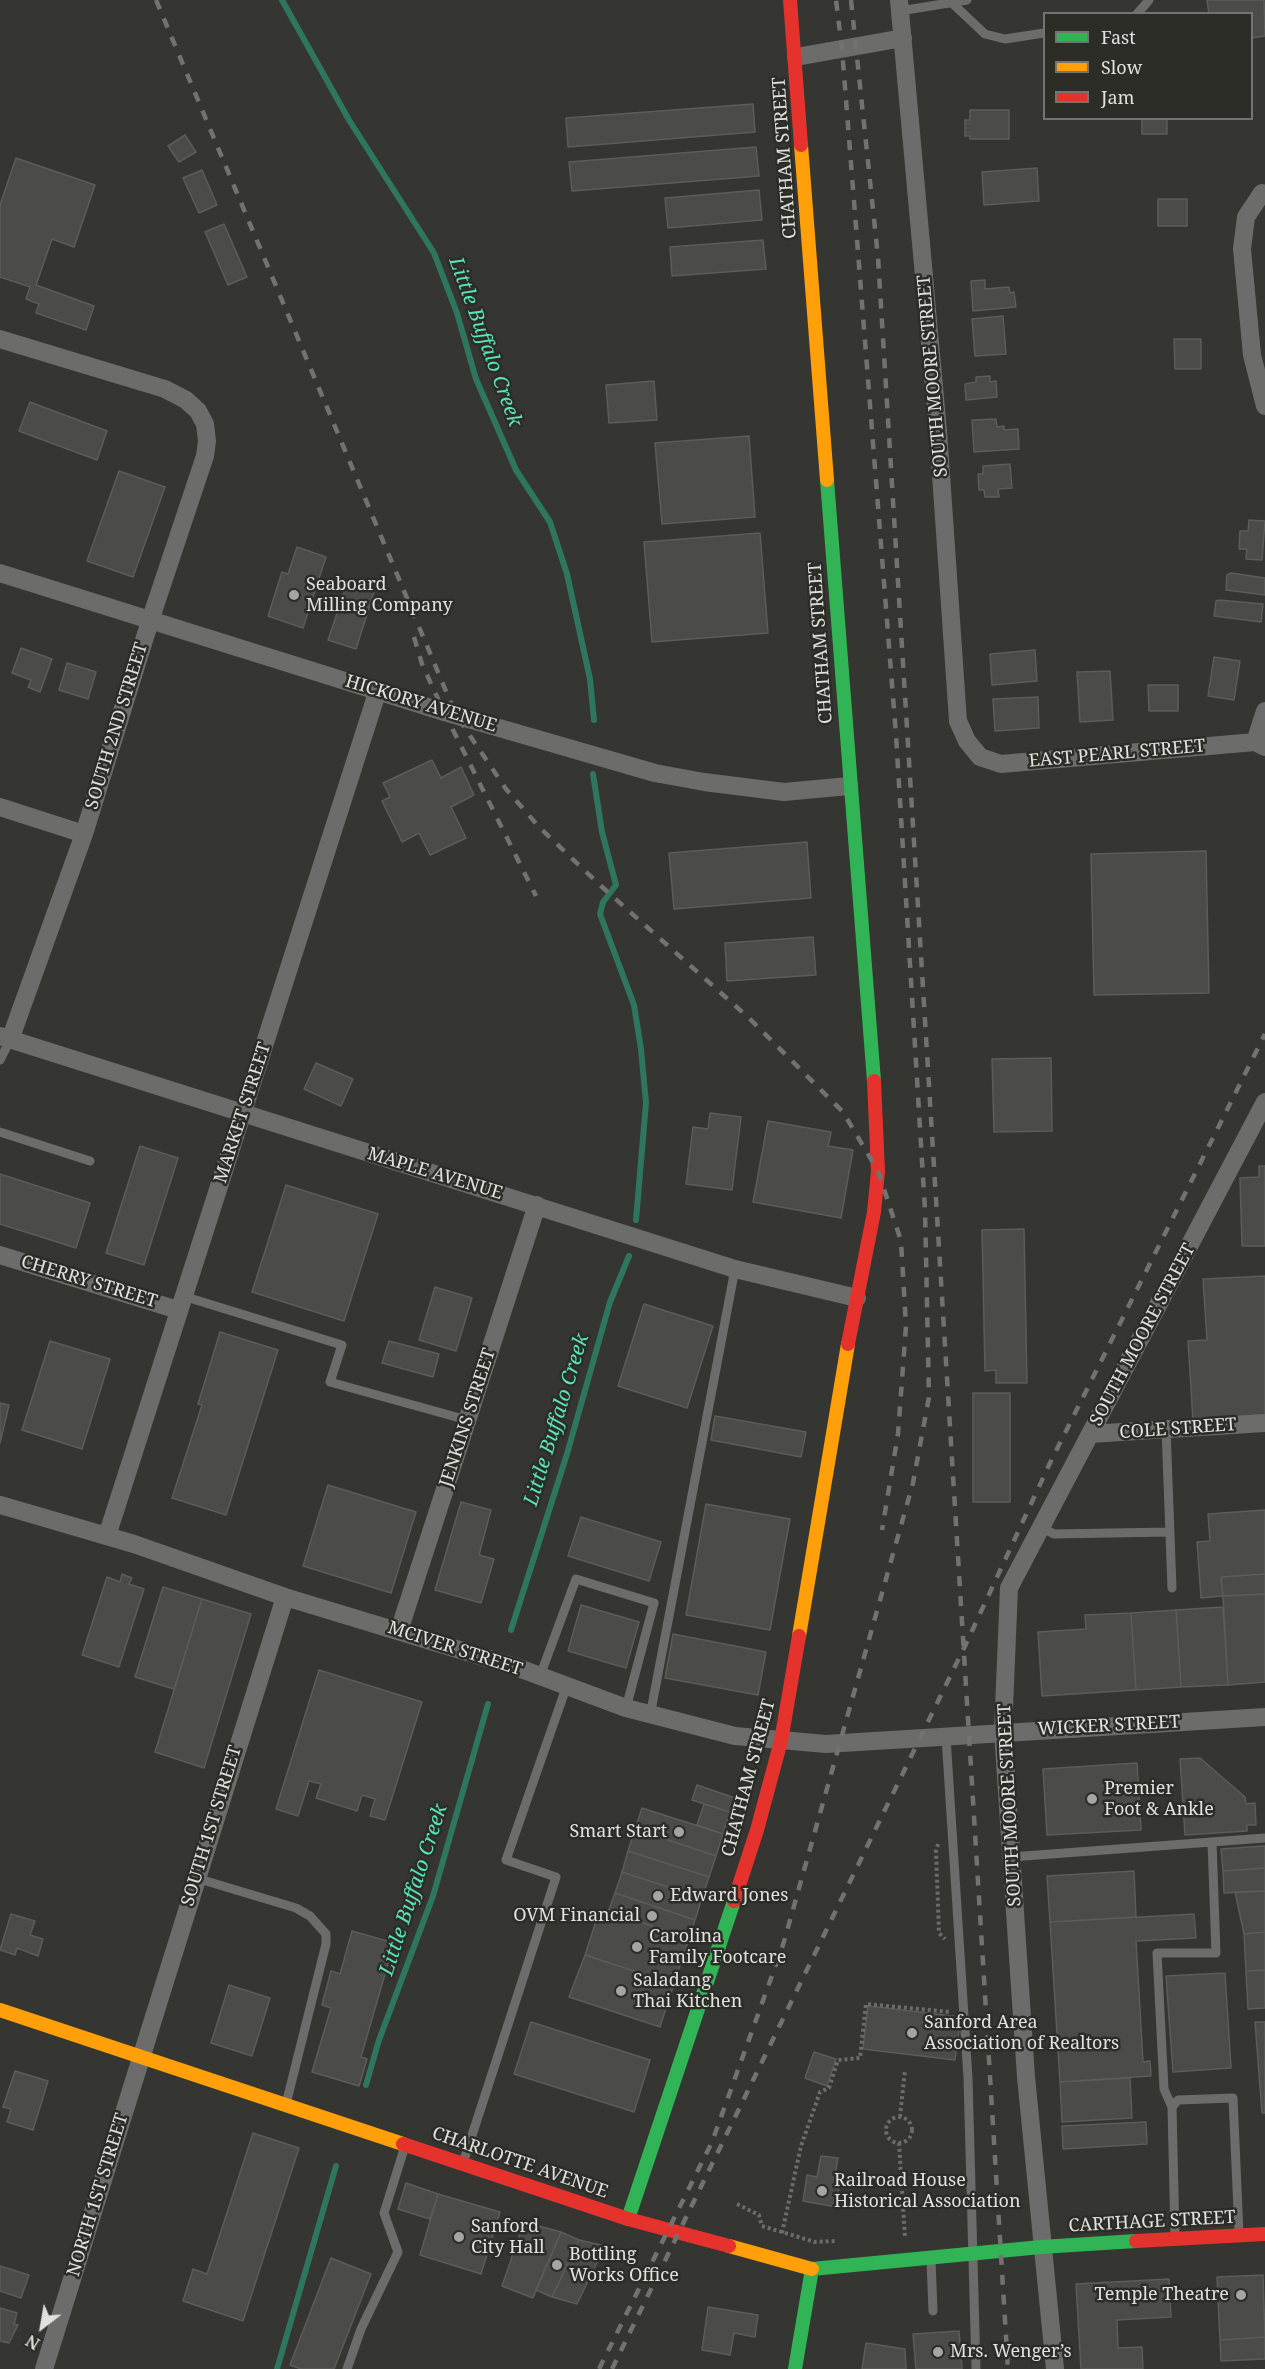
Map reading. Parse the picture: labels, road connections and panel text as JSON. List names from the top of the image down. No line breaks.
{"streets":{"street":["CHATHAM STREET","SOUTH MOORE STREET","HICKORY AVENUE","SOUTH 2ND STREET","EAST PEARL STREET","MARKET STREET","MAPLE AVENUE","CHERRY STREET","JENKINS STREET","COLE STREET","MCIVER STREET","WICKER STREET","SOUTH 1ST STREET","CHARLOTTE AVENUE","NORTH 1ST STREET","CARTHAGE STREET"]},"crossings":[["CHATHAM STREET","HICKORY AVENUE"],["CHATHAM STREET","MAPLE AVENUE"],["CHATHAM STREET","MCIVER STREET"],["CHATHAM STREET","CHARLOTTE AVENUE"],["SOUTH MOORE STREET","EAST PEARL STREET"],["SOUTH MOORE STREET","COLE STREET"],["SOUTH MOORE STREET","WICKER STREET"],["SOUTH MOORE STREET","CHARLOTTE AVENUE"],["SOUTH MOORE STREET","CARTHAGE STREET"],["HICKORY AVENUE","SOUTH 2ND STREET"],["HICKORY AVENUE","MARKET STREET"],["SOUTH 2ND STREET","MAPLE AVENUE"],["MARKET STREET","MAPLE AVENUE"],["MARKET STREET","CHERRY STREET"],["MARKET STREET","MCIVER STREET"],["MAPLE AVENUE","JENKINS STREET"],["JENKINS STREET","MCIVER STREET"],["MCIVER STREET","WICKER STREET"],["MCIVER STREET","SOUTH 1ST STREET"],["SOUTH 1ST STREET","CHARLOTTE AVENUE"],["SOUTH 1ST STREET","NORTH 1ST STREET"],["CHARLOTTE AVENUE","NORTH 1ST STREET"],["CHARLOTTE AVENUE","CARTHAGE STREET"]],"water":["Little Buffalo Creek"],"places":["Seaboard Milling Company","Premier Foot & Ankle","Smart Start","Edward Jones","OVM Financial","Carolina Family Footcare","Saladang Thai Kitchen","Sanford Area Association of Realtors","Railroad House Historical Association","Sanford City Hall","Bottling Works Office","Temple Theatre","Mrs. Wenger’s"],"legend":["Fast","Slow","Jam"],"north":"bottom left"}
